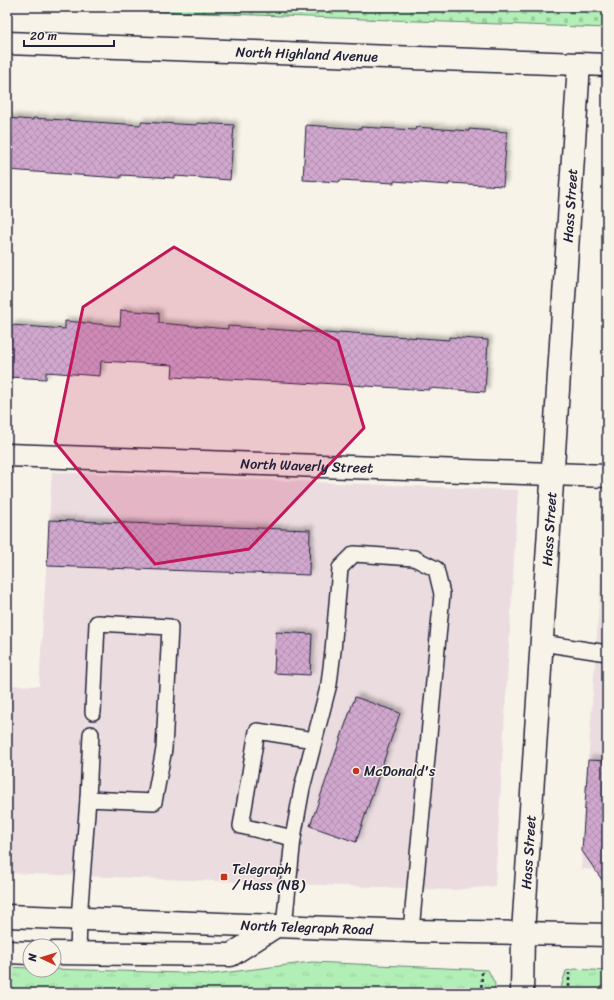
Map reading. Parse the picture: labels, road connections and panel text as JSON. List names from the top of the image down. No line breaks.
{"streets":{"street":["North Highland Avenue","Hass Street","North Waverly Street","North Telegraph Road"]},"crossings":[["North Highland Avenue","Hass Street"],["Hass Street","North Waverly Street"],["Hass Street","North Telegraph Road"]],"places":{"other":["McDonald's"],"transit":["Telegraph / Hass (NB)"]},"scale_bar":"20 m","north":"left"}
